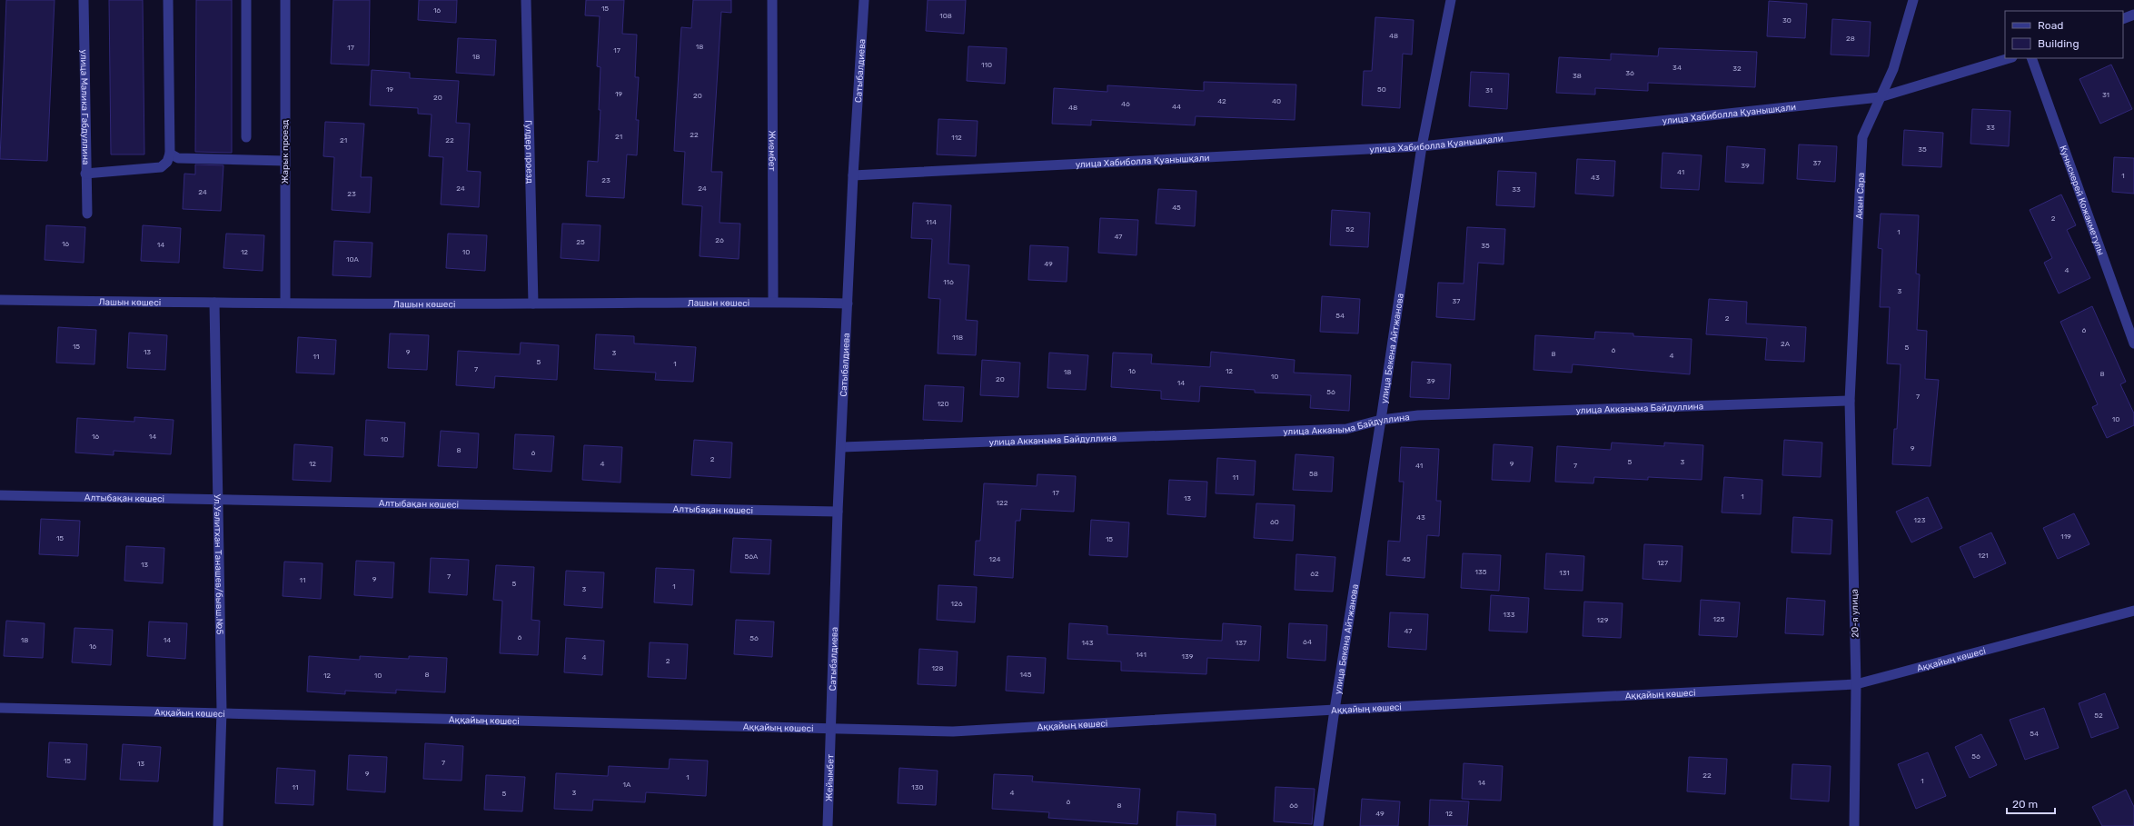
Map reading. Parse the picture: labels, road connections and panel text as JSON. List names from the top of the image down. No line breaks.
{"streets":{"street":["Сатыбалдиева","улица Малика Габдуллина","улица Хабиболла Қуанышқали","Жиембет","Жарык проезд","Гулдер проезд","Акын Сара","Куныскерей Кожакметулы","Лашын көшесі","улица Бекена Айтжанова","улица Акканыма Байдуллина","Алтыбақан көшесі","Ул.Уәлитхан Танашев/бывш.№5","20-я улица","Аққайың көшесі","Жейымбет"]},"crossings":[["Сатыбалдиева","улица Хабиболла Қуанышқали"],["Сатыбалдиева","Лашын көшесі"],["Сатыбалдиева","улица Акканыма Байдуллина"],["Сатыбалдиева","Алтыбақан көшесі"],["Сатыбалдиева","Аққайың көшесі"],["Сатыбалдиева","Жейымбет"],["улица Хабиболла Қуанышқали","Акын Сара"],["улица Хабиболла Қуанышқали","улица Бекена Айтжанова"],["Жиембет","Лашын көшесі"],["Жарык проезд","Лашын көшесі"],["Гулдер проезд","Лашын көшесі"],["Акын Сара","улица Акканыма Байдуллина"],["Акын Сара","20-я улица"],["Лашын көшесі","Ул.Уәлитхан Танашев/бывш.№5"],["улица Бекена Айтжанова","улица Акканыма Байдуллина"],["улица Бекена Айтжанова","Аққайың көшесі"],["улица Акканыма Байдуллина","20-я улица"],["Алтыбақан көшесі","Ул.Уәлитхан Танашев/бывш.№5"],["Ул.Уәлитхан Танашев/бывш.№5","Аққайың көшесі"],["20-я улица","Аққайың көшесі"],["Аққайың көшесі","Жейымбет"]],"house_numbers":["15","16","108","30","48","28","18","17","17","18","110","34","32","36","38","19","50","31","19","31","20","20","42","40","46","44","48","33","22","21","112","21","22","35","37","39","41","1","43","23","24","24","33","24","23","45","2","114","52","1","47","26","25","16","14","35","12","10","10А","49","4","116","3","37","54","2","6","118","2А","15","5","6","13","9","3","8","4","11","5","1","7","16","12","18","8","10","20","39","14","56","7","120","10","16","14","10","9","8","6","2","5","3","12","4","9","41","7","58","11","17","1","13","122","43","123","60","119","15","15","121","56А","124","45","127","13","135","131","62","7","9","11","5","1","3","126","133","125","129","47","6","56","18","14","64","143","137","16","141","139","4","2","128","8","145","12","10","52","54","56","15","7","13","9","22","1","1","14","1А","11","130","3","4","5","6","8","66","49","12"],"legend":["Road","Building"],"scale_bar":"20 m"}
